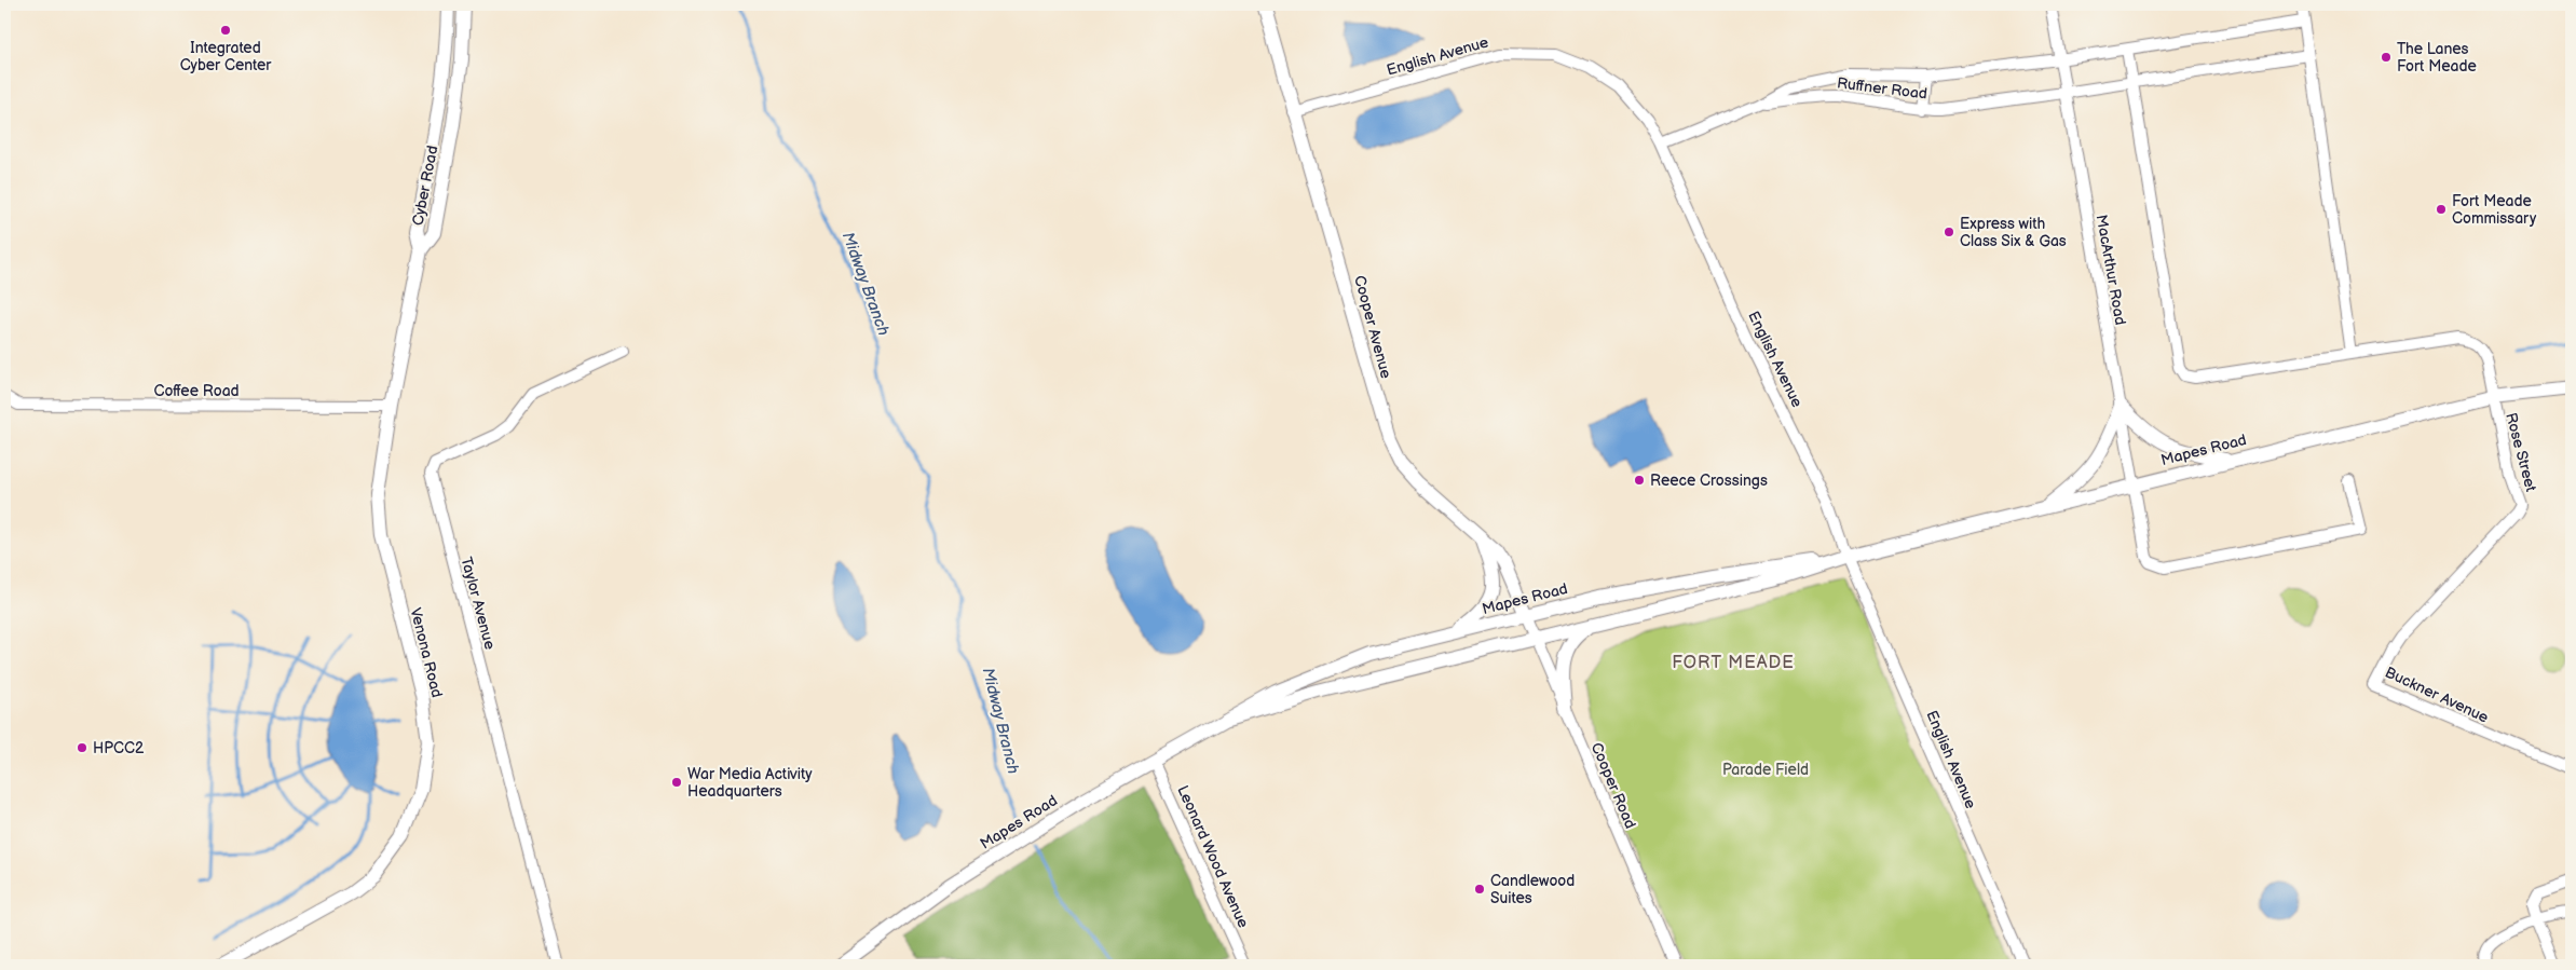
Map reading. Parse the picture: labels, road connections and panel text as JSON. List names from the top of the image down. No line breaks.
{"streets":{"street":["English Avenue","Ruffner Road","Cyber Road","MacArthur Road","Cooper Avenue","Coffee Road","Mapes Road","Rose Street","Taylor Avenue","Venona Road","Buckner Avenue","Cooper Road","Leonard Wood Avenue"]},"crossings":[["English Avenue","Ruffner Road"],["English Avenue","Cooper Avenue"],["English Avenue","Mapes Road"],["Ruffner Road","MacArthur Road"],["Cyber Road","Venona Road"],["MacArthur Road","Mapes Road"],["Cooper Avenue","Mapes Road"],["Cooper Avenue","Cooper Road"],["Coffee Road","Venona Road"],["Mapes Road","Rose Street"],["Mapes Road","Cooper Road"],["Mapes Road","Leonard Wood Avenue"],["Rose Street","Buckner Avenue"]],"districts":["FORT MEADE"],"water":["Midway Branch"],"parks":["Parade Field"],"places":["Integrated Cyber Center","The Lanes Fort Meade","Fort Meade Commissary","Express with Class Six & Gas","Reece Crossings","HPCC2","War Media Activity Headquarters","Candlewood Suites"]}
